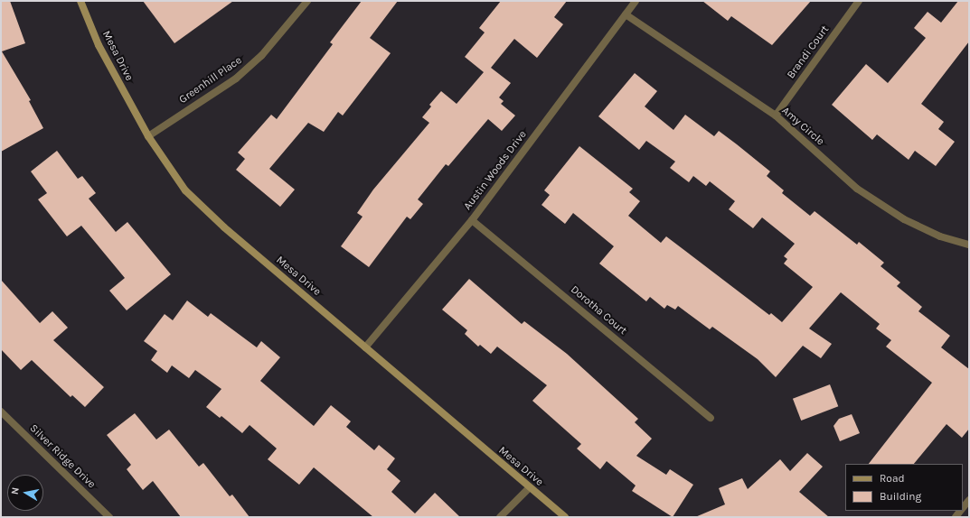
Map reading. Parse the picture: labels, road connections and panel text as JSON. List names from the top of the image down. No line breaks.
{"streets":{"street":["Brandi Court","Mesa Drive","Greenhill Place","Amy Circle","Austin Woods Drive","Dorotha Court","Silver Ridge Drive"]},"crossings":[["Brandi Court","Amy Circle"],["Mesa Drive","Greenhill Place"],["Mesa Drive","Austin Woods Drive"],["Amy Circle","Austin Woods Drive"],["Austin Woods Drive","Dorotha Court"]],"legend":["Road","Building"],"north":"left"}
